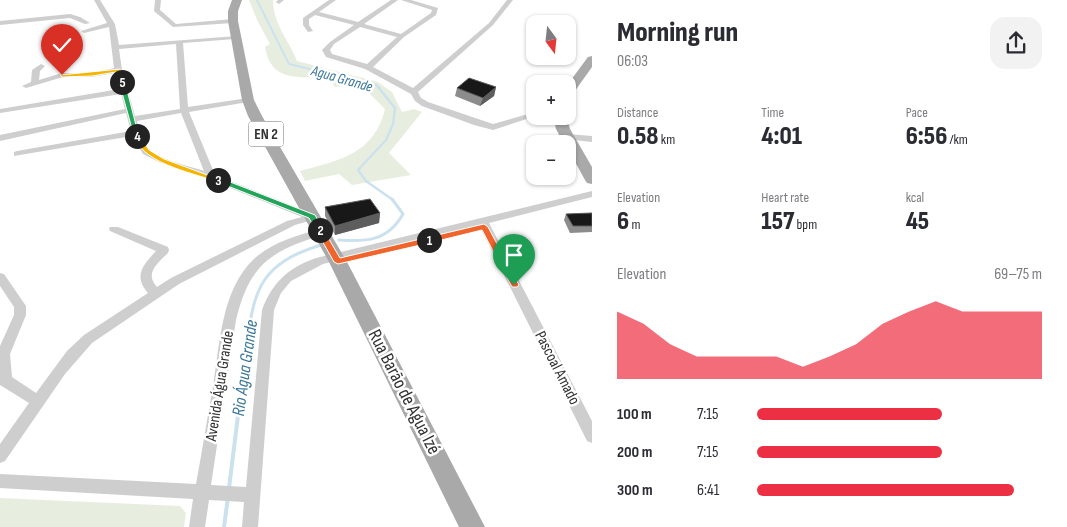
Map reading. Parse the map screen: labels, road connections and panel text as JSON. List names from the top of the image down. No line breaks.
{"streets":{"main road":["EN 2","Rua Barão de Agua Izé"],"street":["Pascoal Amado","Avenida Água Grande"]},"crossings":[["EN 2","Avenida Água Grande"],["EN 2","Rua Barão de Agua Izé"]],"water":["Agua Grande","Rio Água Grande"],"north":"bottom","page":{"heading":["Morning run","06:03"],"map_buttons":["+","−"],"pins":["5","4","3","2","1"],"stats":[["Distance","0.58 km"],["Time","4:01"],["Pace","6:56 /km"],["Elevation","6 m"],["Heart rate","157 bpm"],["kcal","45"]],"chart":["Elevation","69–75 m"],"list":[{"name":"100 m","note":"7:15"},{"name":"200 m","note":"7:15"},{"name":"300 m","note":"6:41"}]}}
